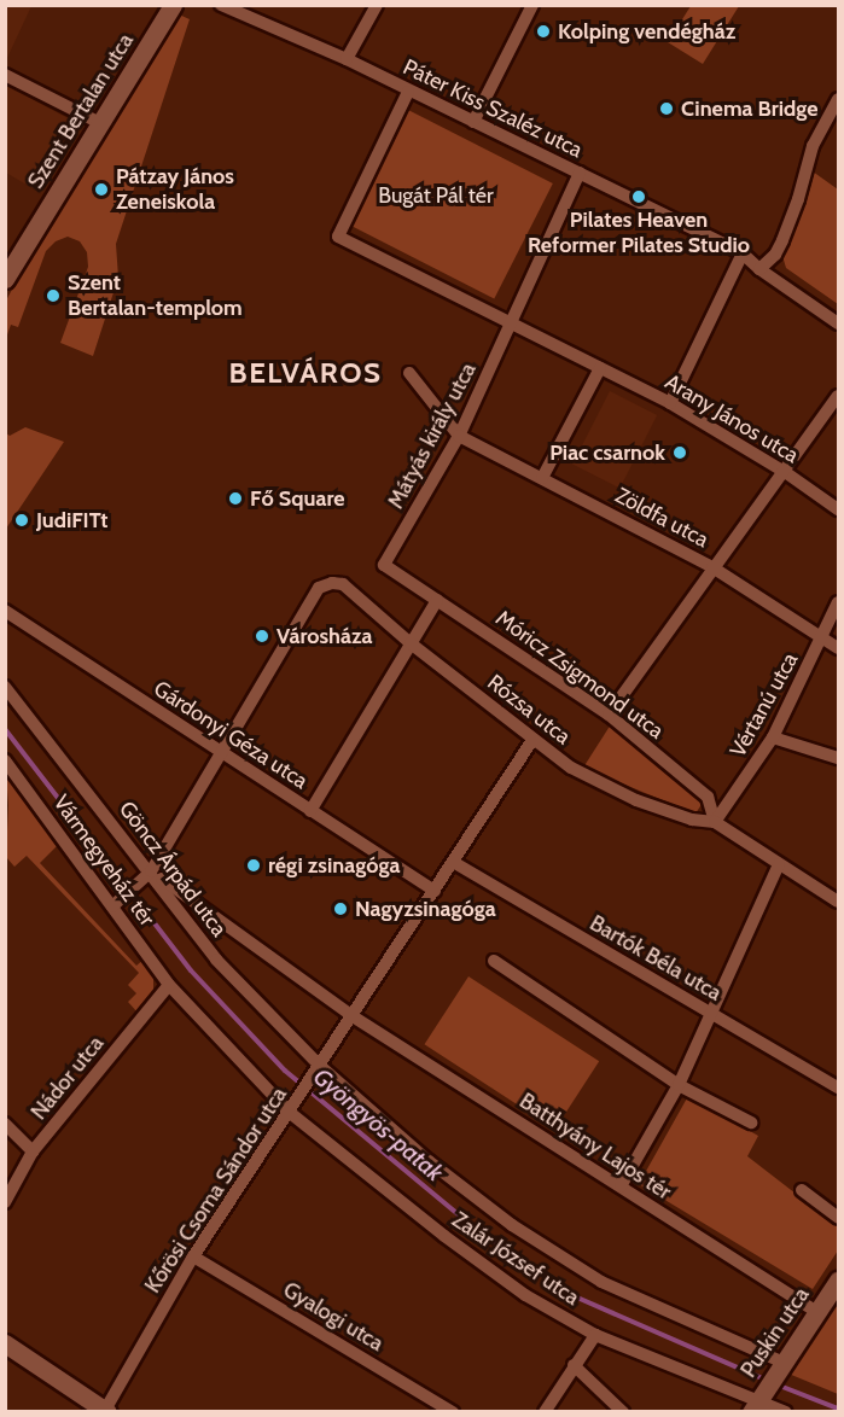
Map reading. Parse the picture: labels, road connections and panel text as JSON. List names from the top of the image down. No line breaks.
{"streets":{"main road":["Szent Bertalan utca","Puskin utca"],"street":["Páter Kiss Szaléz utca","Arany János utca","Mátyás király utca","Zöldfa utca","Móricz Zsigmond utca","Vértanú utca","Rózsa utca","Gárdonyi Géza utca","Vármegyeház tér","Göncz Árpád utca","Bartók Béla utca","Nádor utca","Batthyány Lajos tér","Kőrösi Csoma Sándor utca","Zalár József utca","Gyalogi utca"]},"crossings":[["Arany János utca","Mátyás király utca"],["Mátyás király utca","Zöldfa utca"],["Mátyás király utca","Móricz Zsigmond utca"],["Zöldfa utca","Vértanú utca"],["Móricz Zsigmond utca","Vértanú utca"],["Móricz Zsigmond utca","Rózsa utca"],["Vértanú utca","Rózsa utca"],["Rózsa utca","Gárdonyi Géza utca"],["Rózsa utca","Kőrösi Csoma Sándor utca"],["Gárdonyi Géza utca","Kőrösi Csoma Sándor utca"],["Vármegyeház tér","Nádor utca"],["Vármegyeház tér","Zalár József utca"],["Göncz Árpád utca","Batthyány Lajos tér"],["Göncz Árpád utca","Kőrösi Csoma Sándor utca"],["Bartók Béla utca","Kőrösi Csoma Sándor utca"],["Nádor utca","Zalár József utca"],["Batthyány Lajos tér","Kőrösi Csoma Sándor utca"],["Batthyány Lajos tér","Puskin utca"],["Kőrösi Csoma Sándor utca","Zalár József utca"],["Kőrösi Csoma Sándor utca","Gyalogi utca"],["Zalár József utca","Puskin utca"]],"districts":["BELVÁROS"],"water":["Gyöngyös-patak"],"parks":["Bugát Pál tér"],"places":["Kolping vendégház","Cinema Bridge","Pátzay János Zeneiskola","Pilates Heaven Reformer Pilates Studio","Szent Bertalan-templom","Piac csarnok","Fő Square","JudiFITt","Városháza","régi zsinagóga","Nagyzsinagóga"]}
